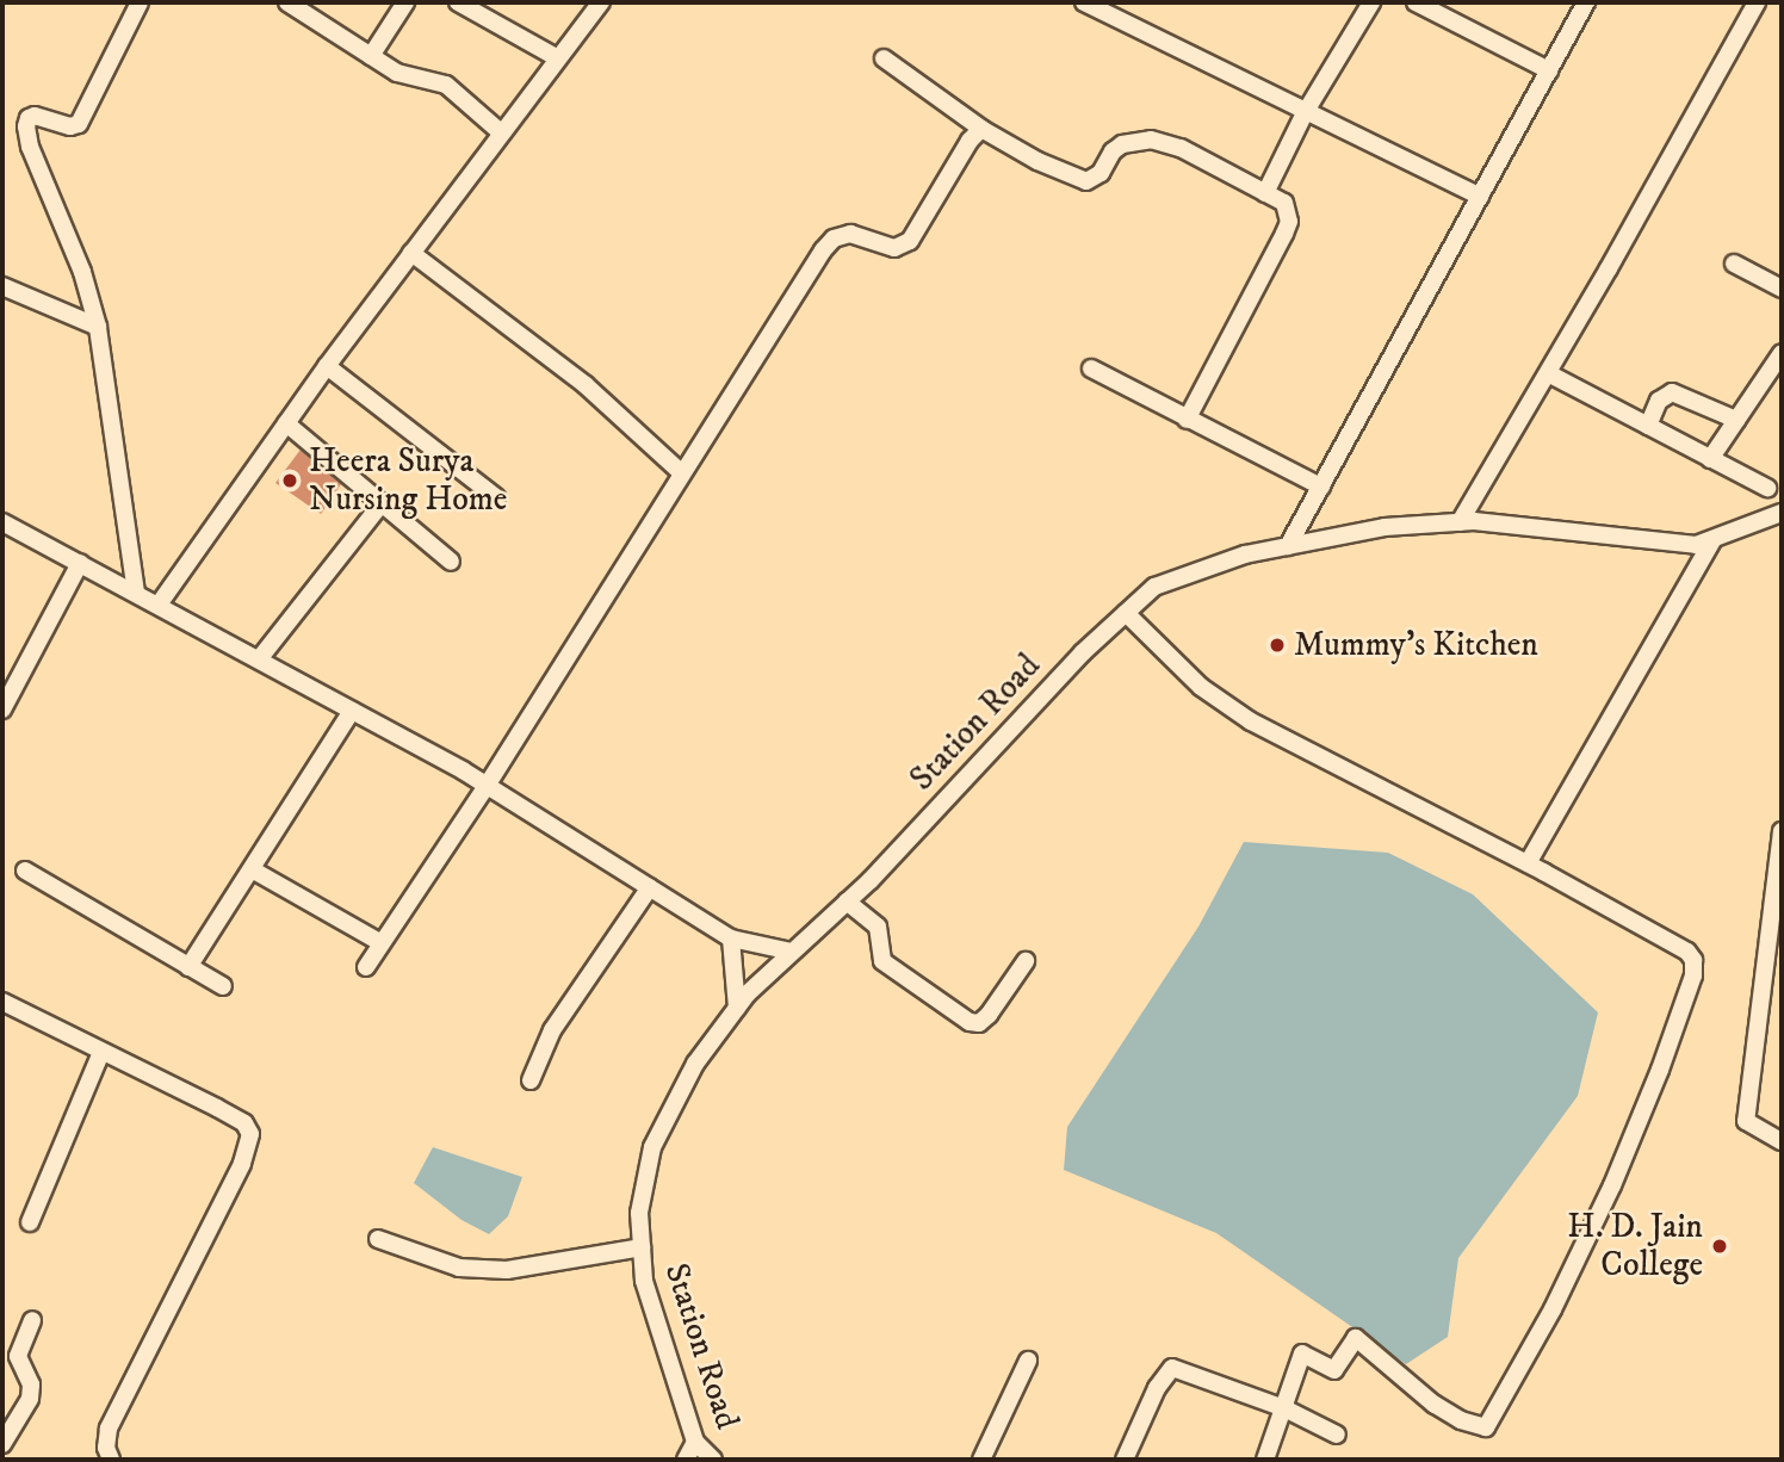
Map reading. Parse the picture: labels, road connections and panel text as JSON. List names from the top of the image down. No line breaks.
{"streets":{"street":["Station Road"]},"places":["Heera Surya Nursing Home","Mummy's Kitchen","H. D. Jain College"]}
